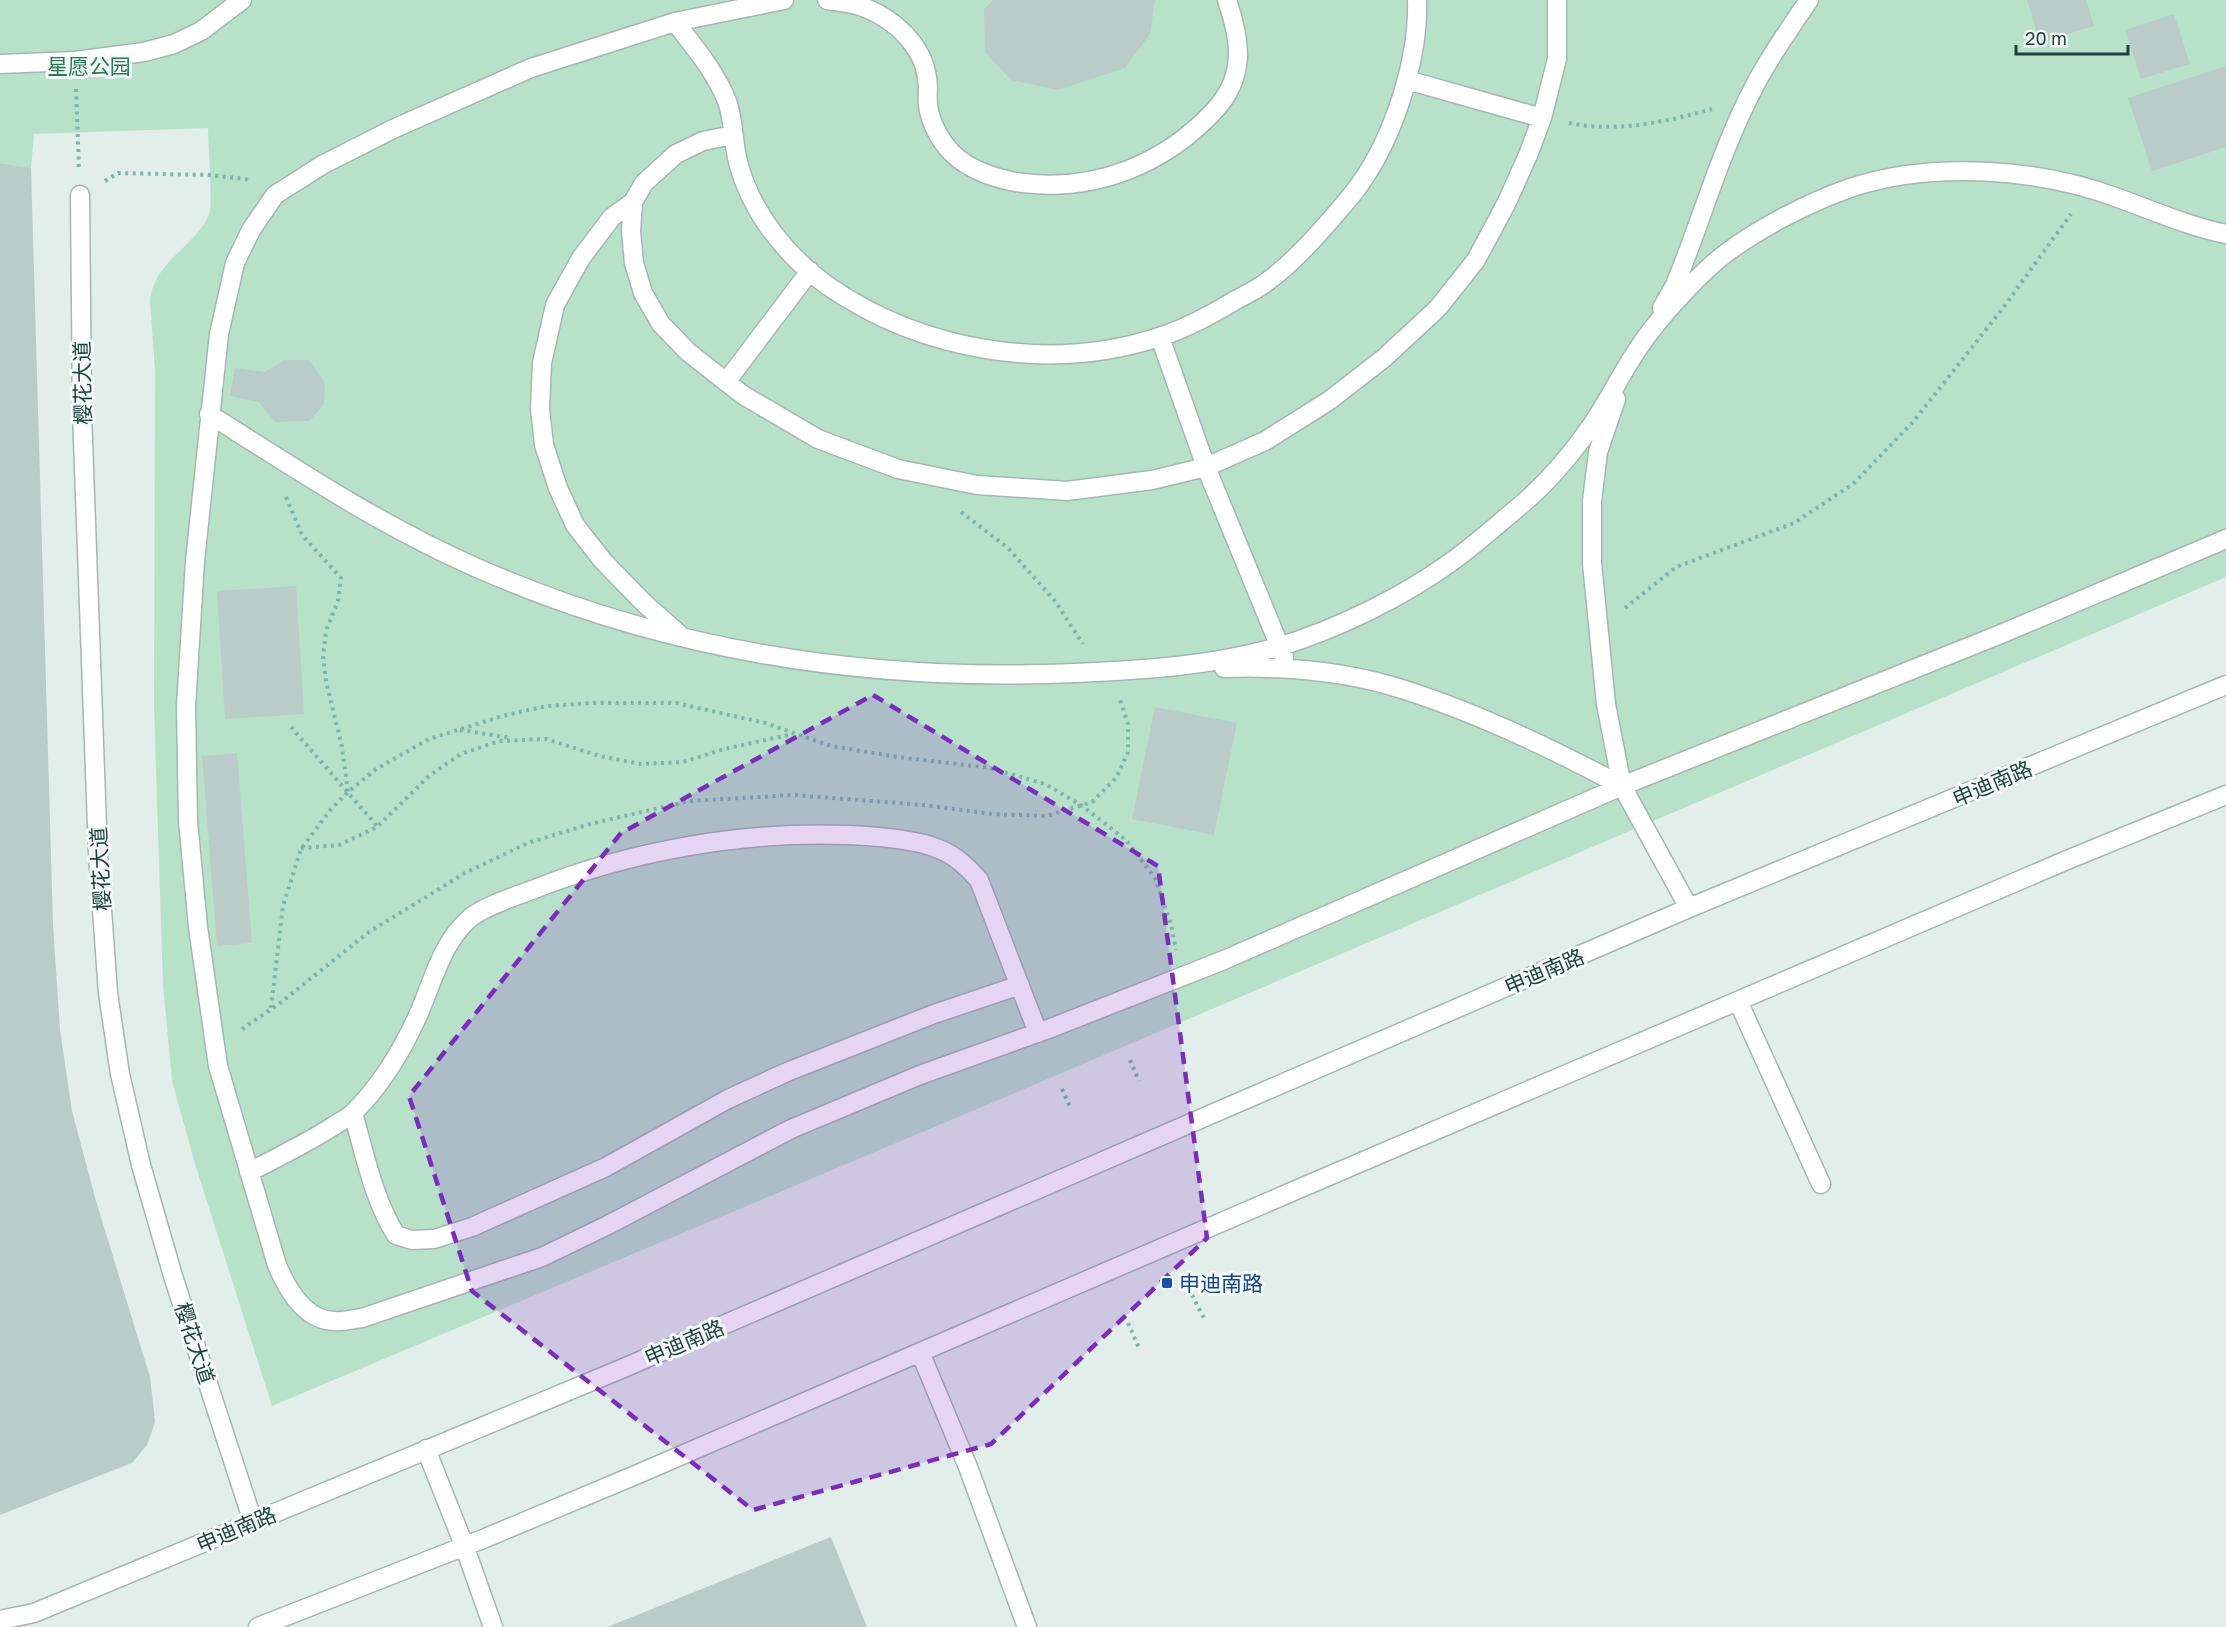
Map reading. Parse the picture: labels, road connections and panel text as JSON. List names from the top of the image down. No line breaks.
{"streets":{"street":["樱花大道","申迪南路"]},"crossings":[["樱花大道","申迪南路"]],"parks":["星愿公园"],"places":{"transit":["申迪南路"]},"scale_bar":"20 m"}
